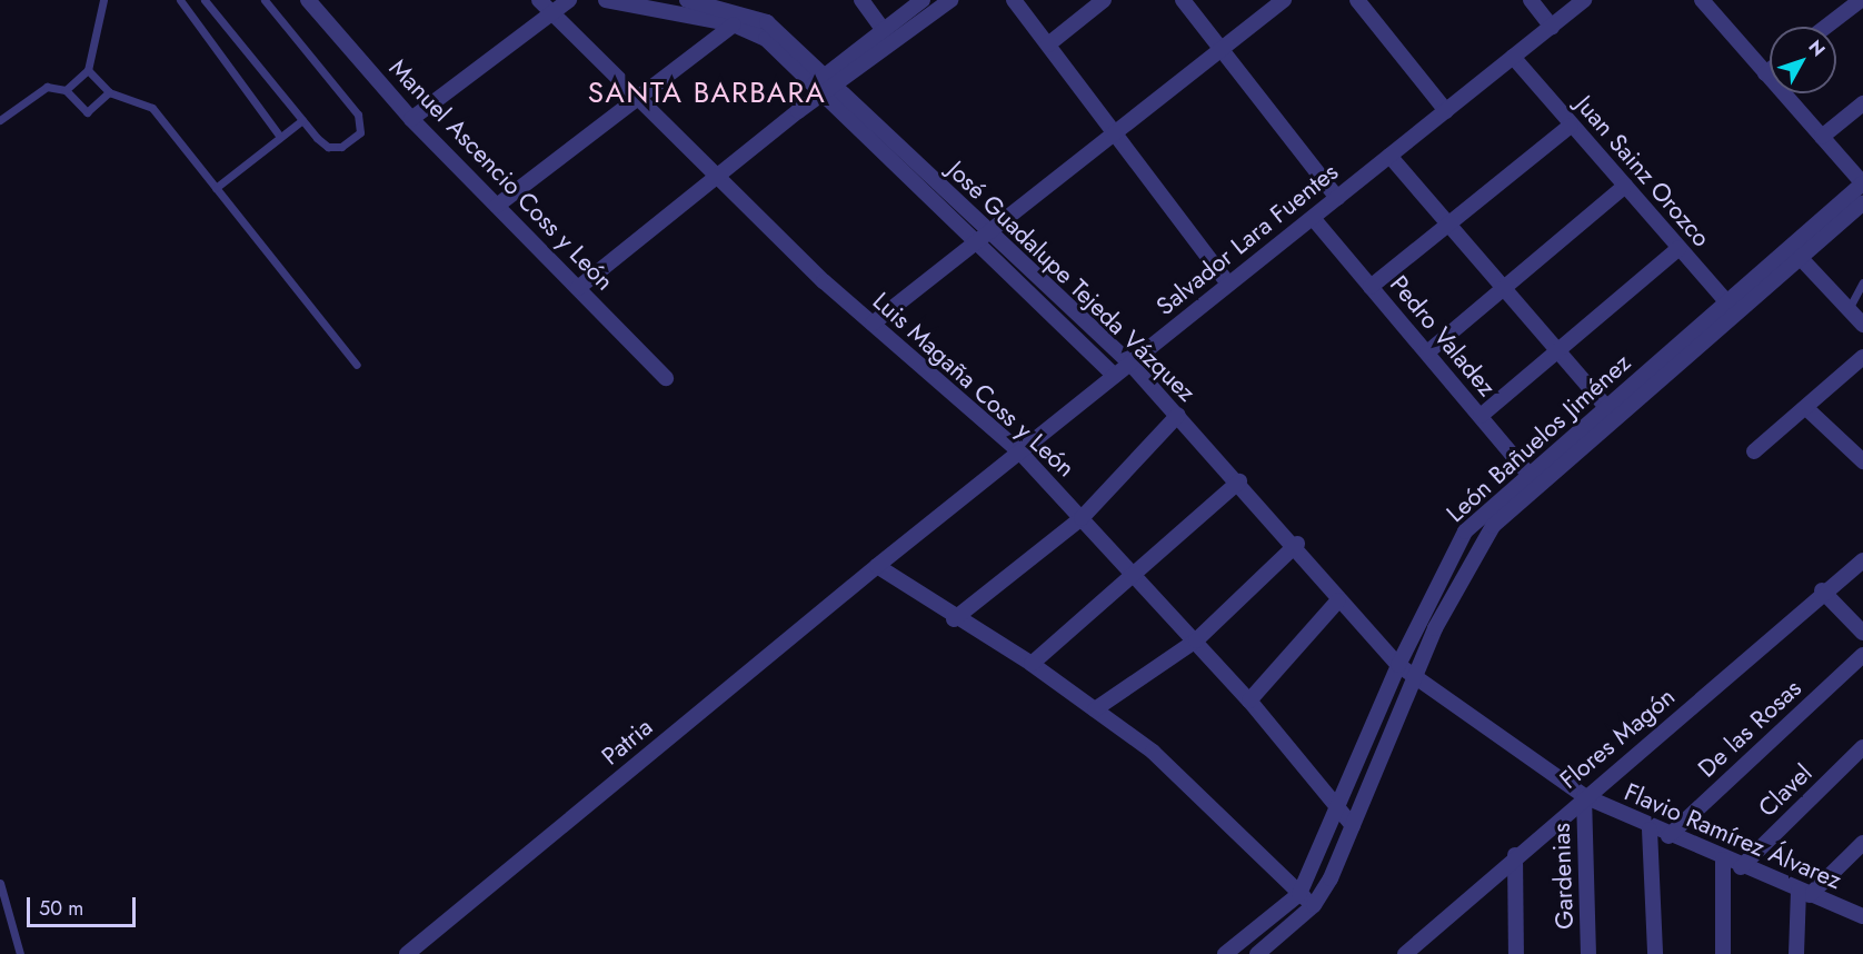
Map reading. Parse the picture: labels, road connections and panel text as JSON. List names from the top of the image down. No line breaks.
{"streets":{"street":["Juan Sainz Orozco","Manuel Ascencio Coss y León","Salvador Lara Fuentes","José Guadalupe Tejeda Vázquez","Pedro Valadez","Luis Magaña Coss y León","León Bañuelos Jiménez","De las Rosas","Flores Magón","Patria","Clavel","Flavio Ramírez Álvarez","Gardenias"]},"crossings":[["Juan Sainz Orozco","Salvador Lara Fuentes"],["Juan Sainz Orozco","León Bañuelos Jiménez"],["Salvador Lara Fuentes","José Guadalupe Tejeda Vázquez"],["Salvador Lara Fuentes","Pedro Valadez"],["Salvador Lara Fuentes","Luis Magaña Coss y León"],["Salvador Lara Fuentes","Patria"],["José Guadalupe Tejeda Vázquez","León Bañuelos Jiménez"],["José Guadalupe Tejeda Vázquez","Flavio Ramírez Álvarez"],["Pedro Valadez","León Bañuelos Jiménez"],["Luis Magaña Coss y León","León Bañuelos Jiménez"],["León Bañuelos Jiménez","Flavio Ramírez Álvarez"],["De las Rosas","Flavio Ramírez Álvarez"],["Flores Magón","Flavio Ramírez Álvarez"],["Flores Magón","Gardenias"],["Clavel","Flavio Ramírez Álvarez"],["Flavio Ramírez Álvarez","Gardenias"]],"districts":["SANTA BARBARA"],"scale_bar":"50 m","north":"top right"}
